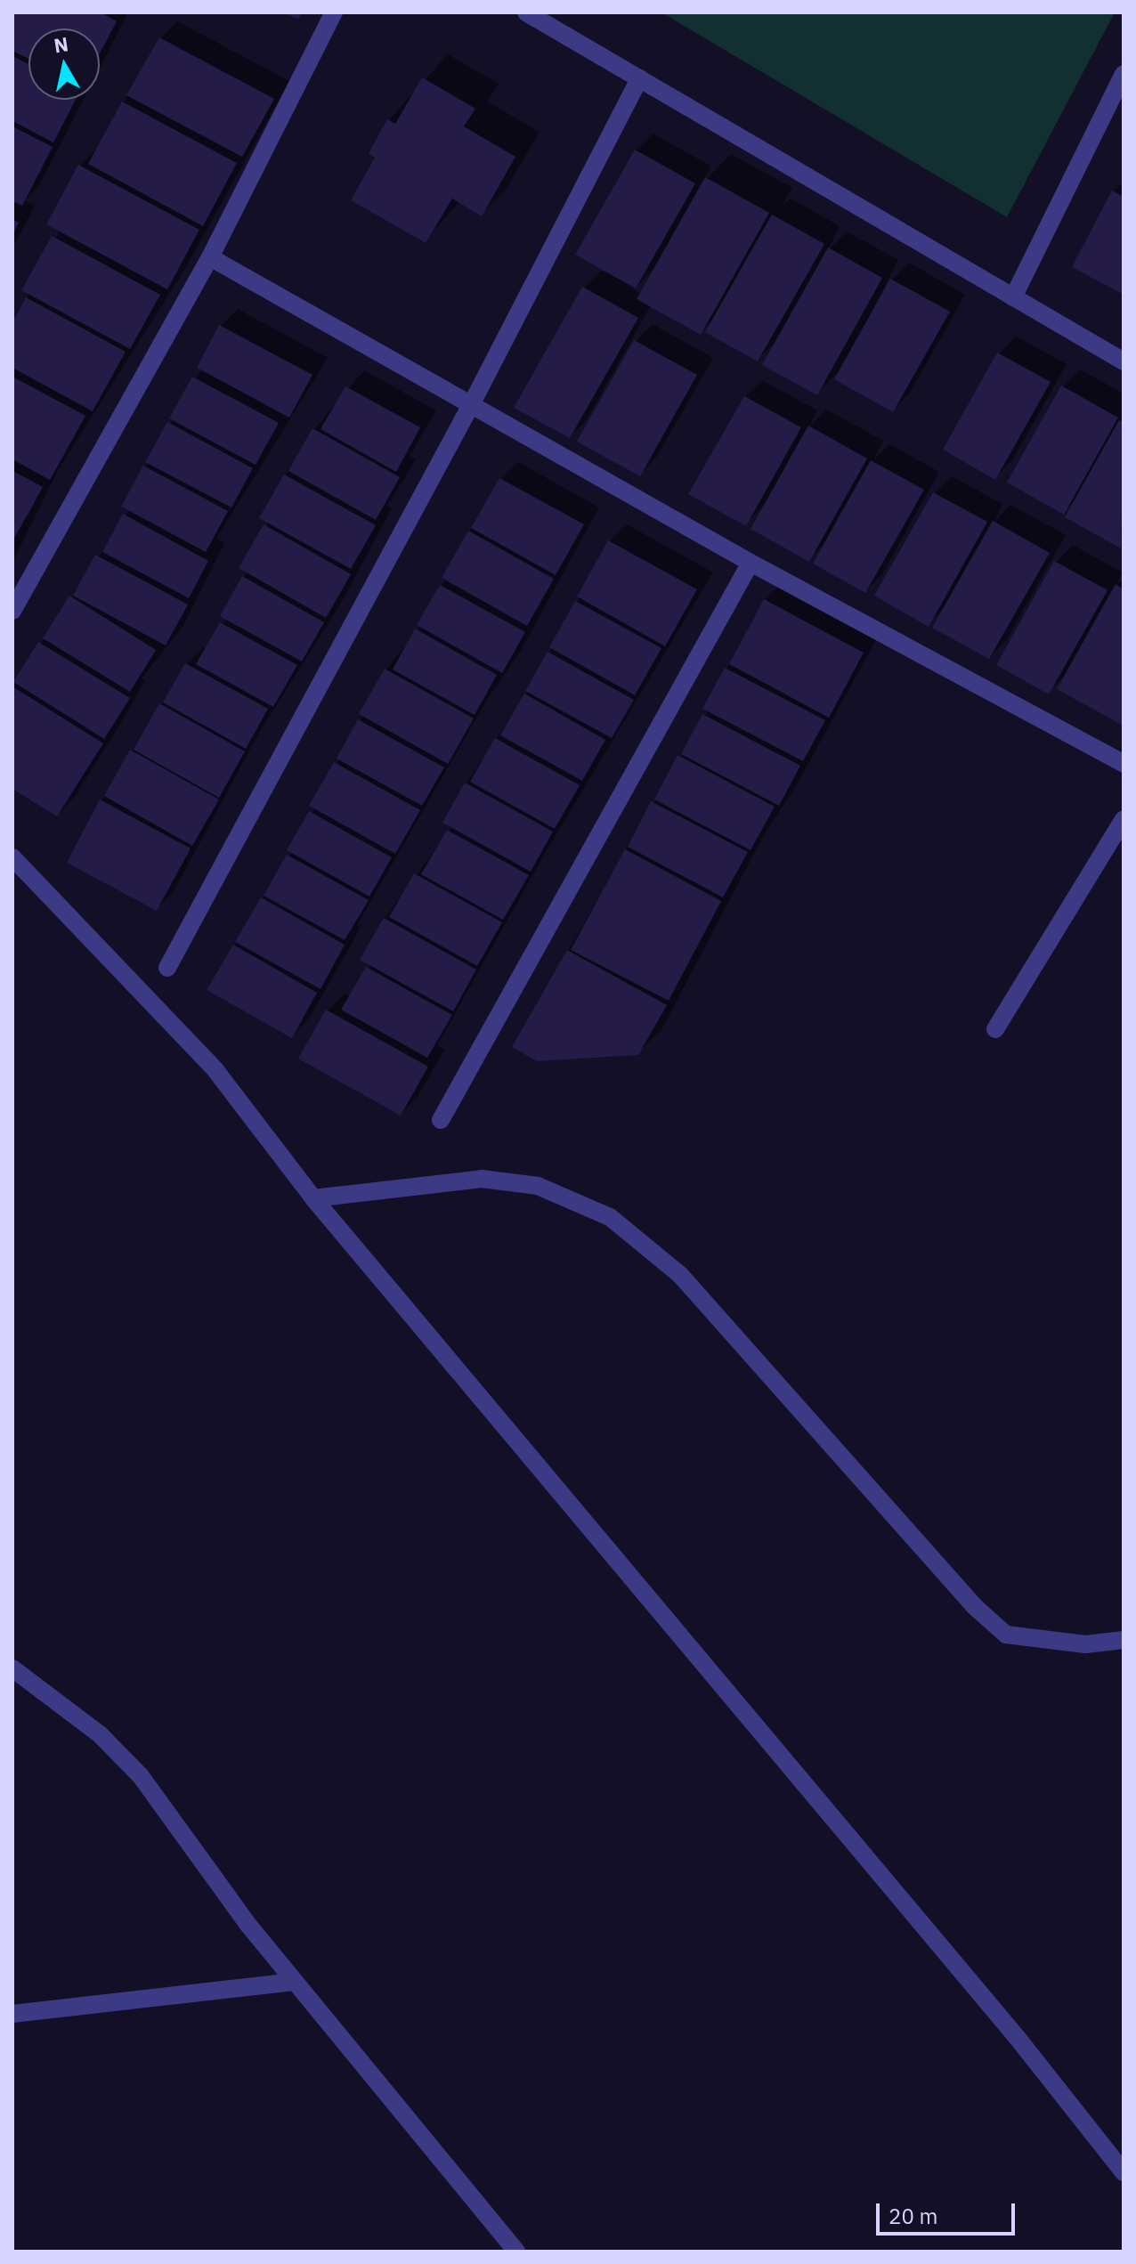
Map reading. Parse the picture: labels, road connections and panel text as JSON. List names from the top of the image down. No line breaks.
{"scale_bar":"20 m","north":"top"}
